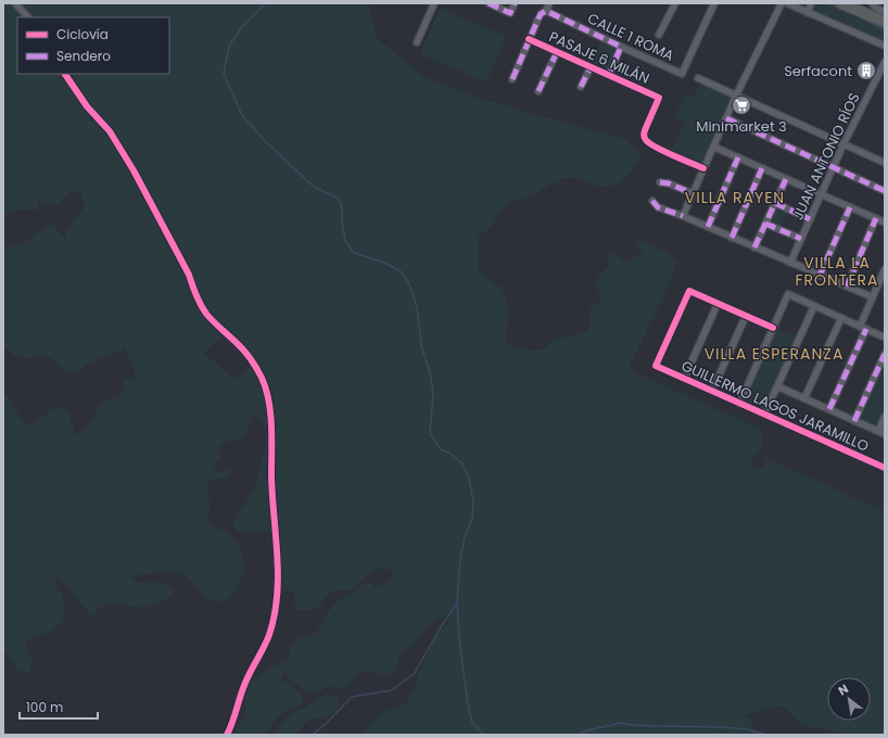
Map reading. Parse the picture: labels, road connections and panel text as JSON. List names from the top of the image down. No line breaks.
{"streets":{"street":["CALLE 1 ROMA","PASAJE 6 MILÁN","JUAN ANTONIO RÍOS","GUILLERMO LAGOS JARAMILLO"]},"districts":["VILLA RAYEN","VILLA LA FRONTERA","VILLA ESPERANZA"],"places":{"building":["Serfacont"],"supermarket":["Minimarket 3"]},"legend":["Ciclovía","Sendero"],"scale_bar":"100 m","north":"top left"}
